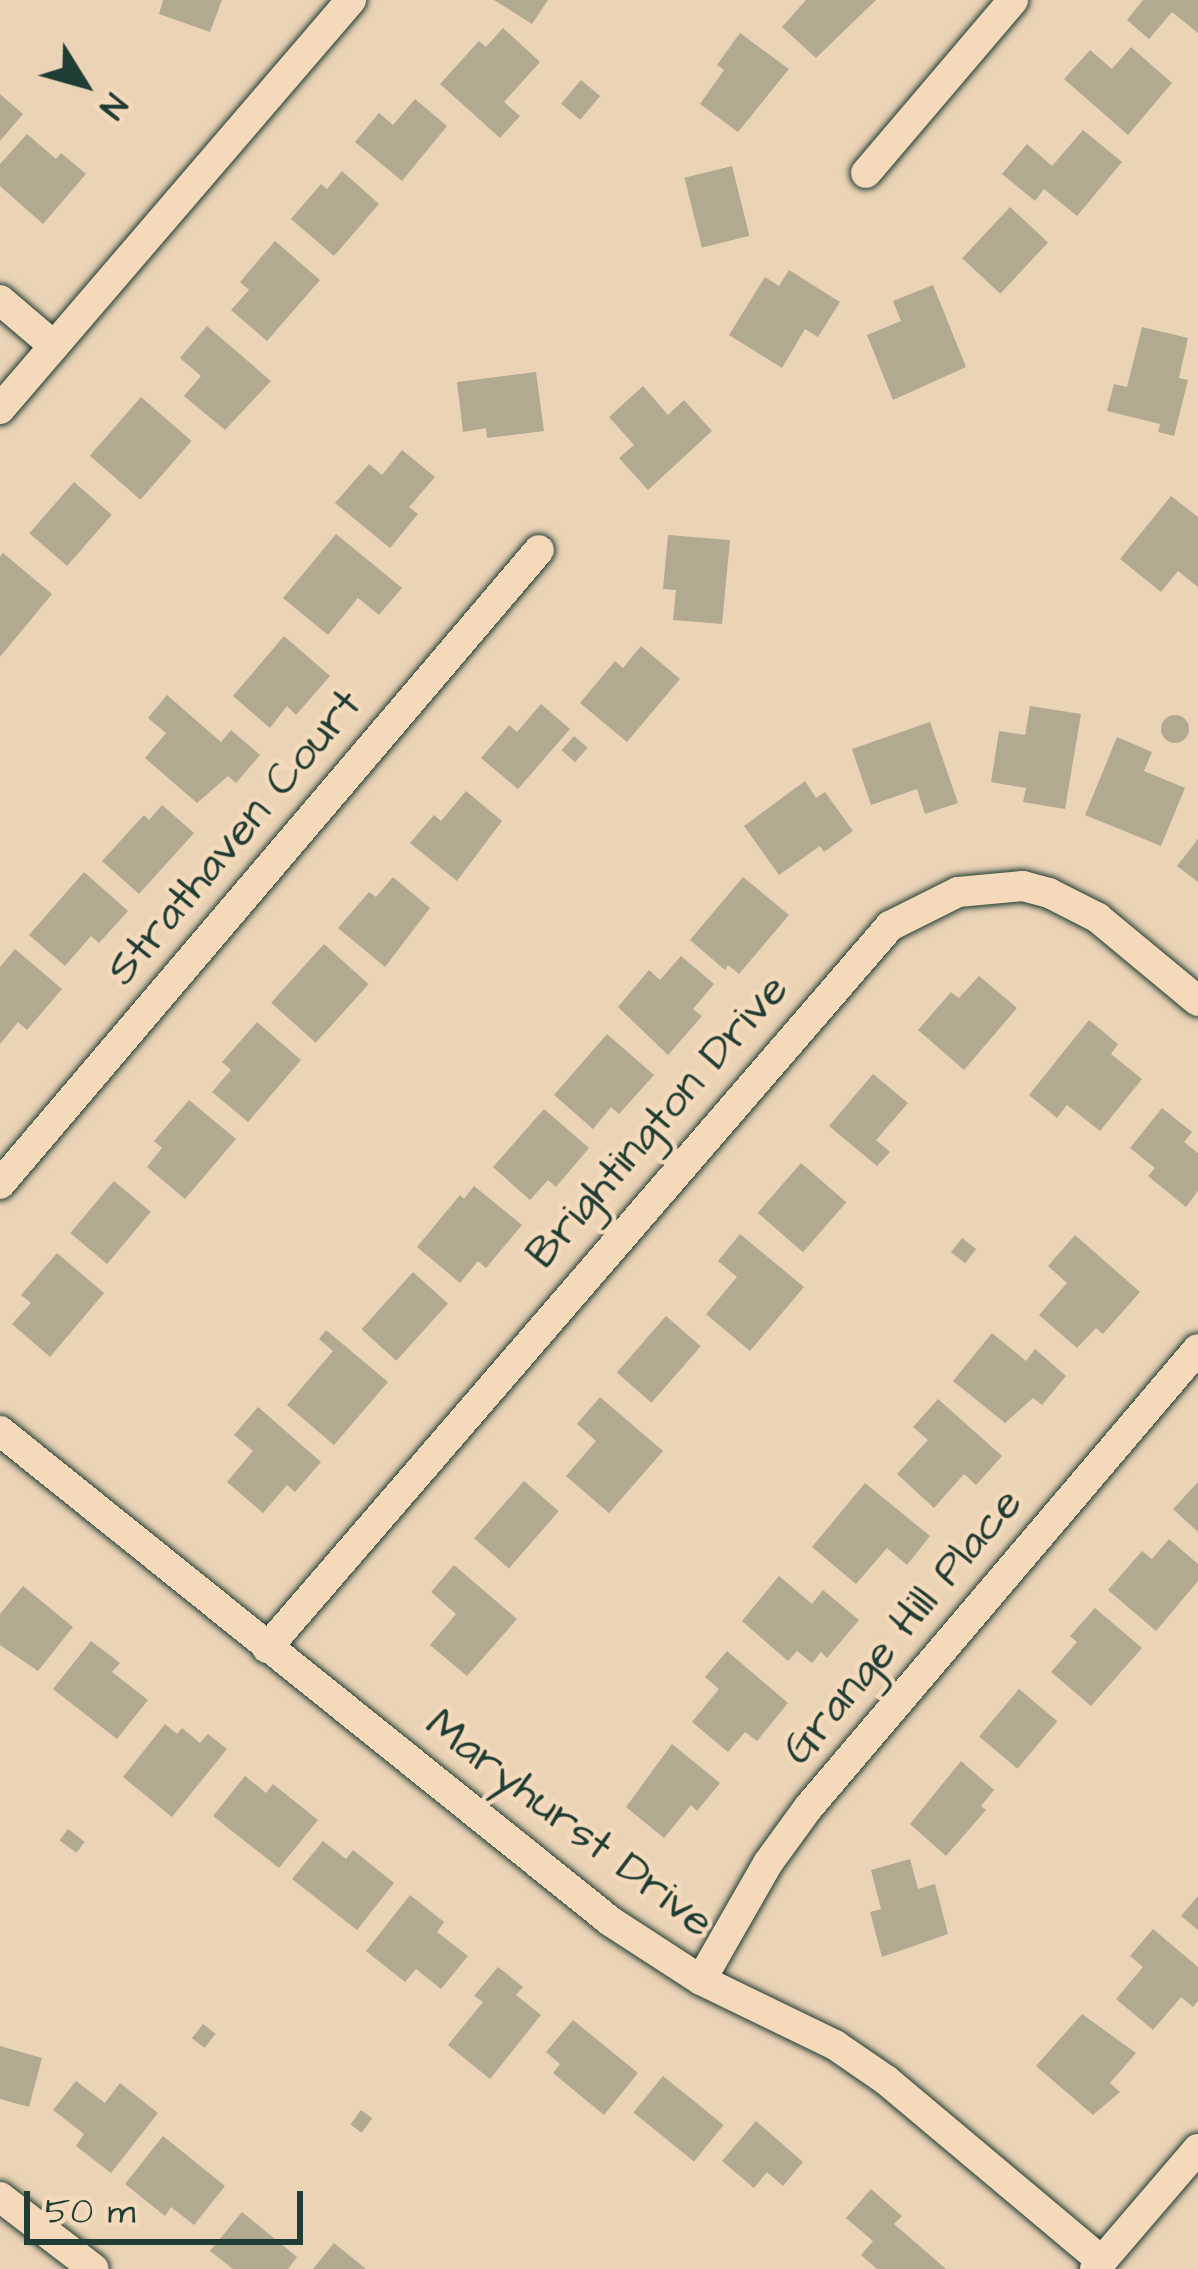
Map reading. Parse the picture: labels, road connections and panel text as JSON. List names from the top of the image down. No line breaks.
{"streets":{"street":["Strathaven Court","Brightington Drive","Grange Hill Place","Maryhurst Drive"]},"crossings":[["Brightington Drive","Maryhurst Drive"],["Grange Hill Place","Maryhurst Drive"]],"scale_bar":"50 m","north":"bottom right"}
